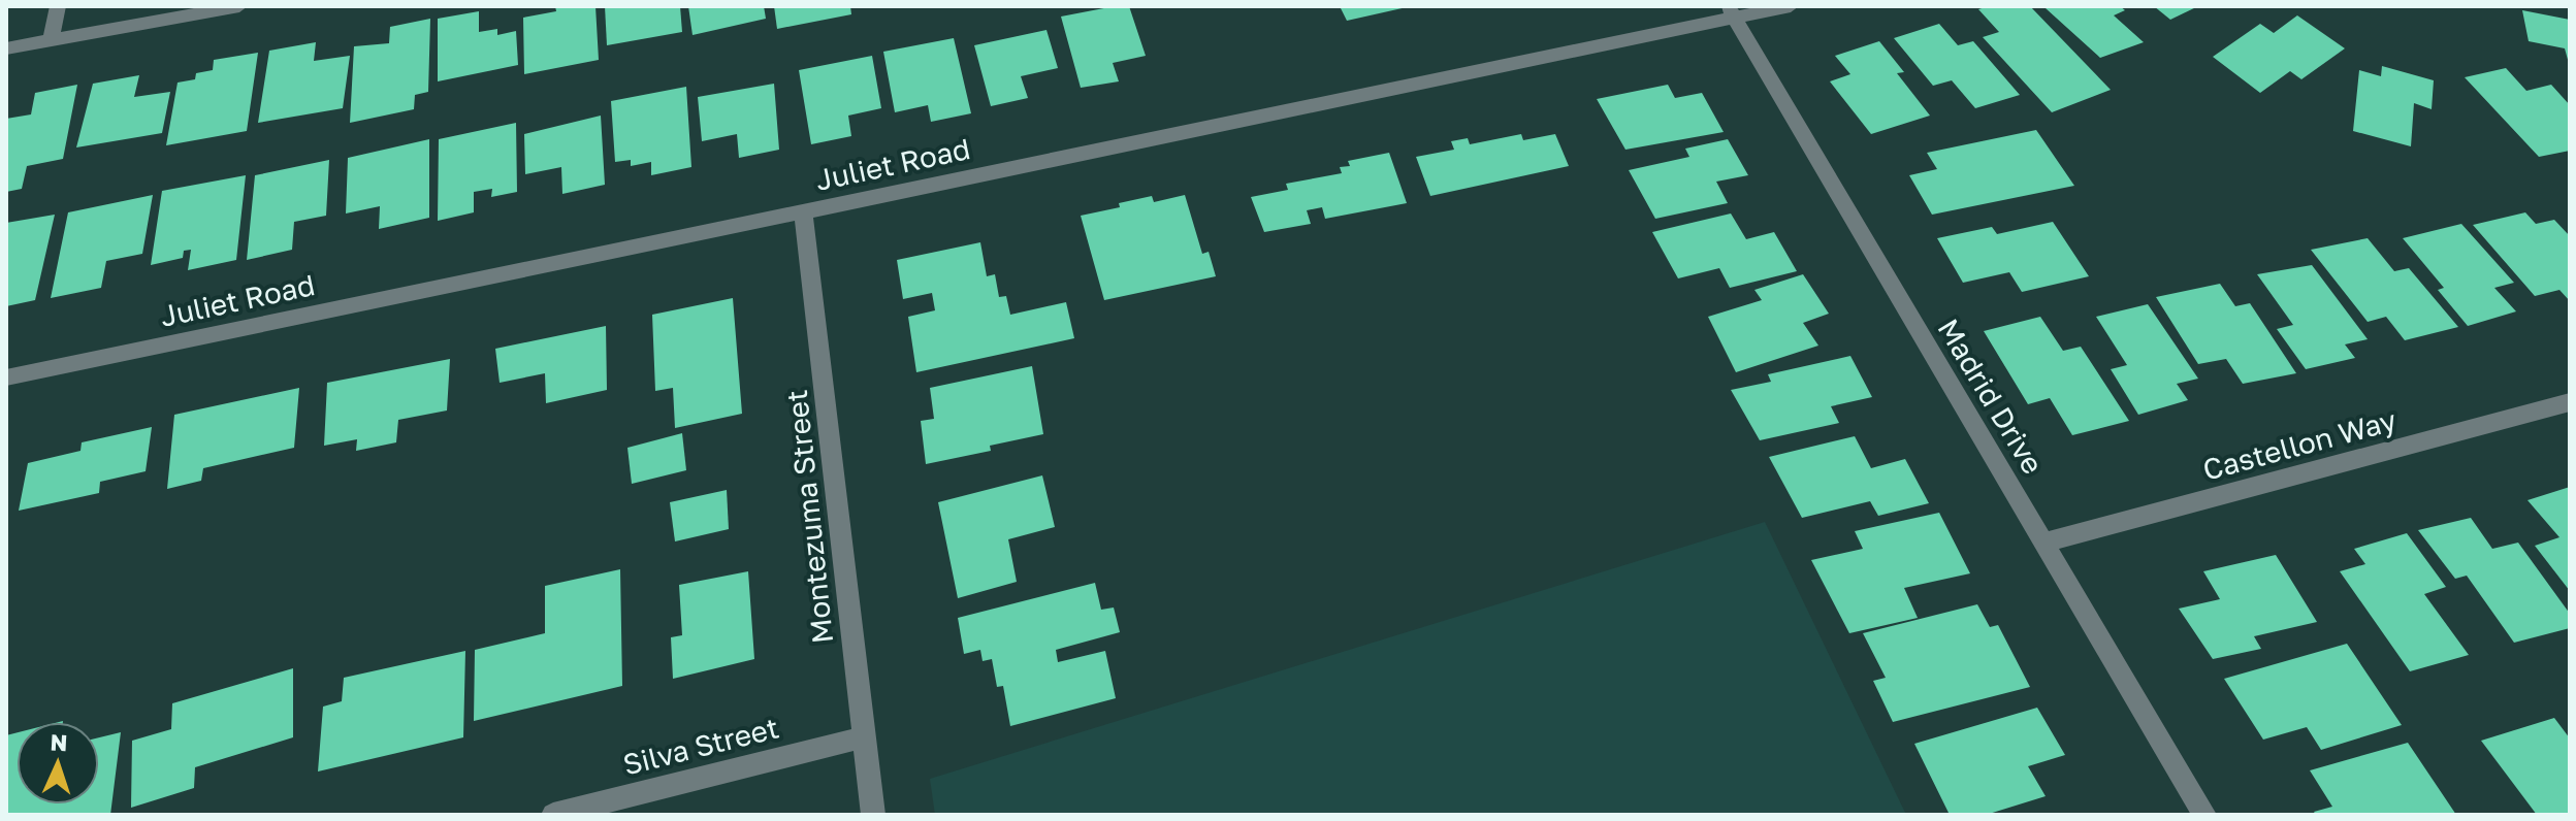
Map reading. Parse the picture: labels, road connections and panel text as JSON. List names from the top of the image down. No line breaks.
{"streets":{"street":["Juliet Road","Madrid Drive","Castellon Way","Montezuma Street","Silva Street"]},"crossings":[["Juliet Road","Madrid Drive"],["Juliet Road","Montezuma Street"],["Madrid Drive","Castellon Way"],["Montezuma Street","Silva Street"]],"north":"top"}
